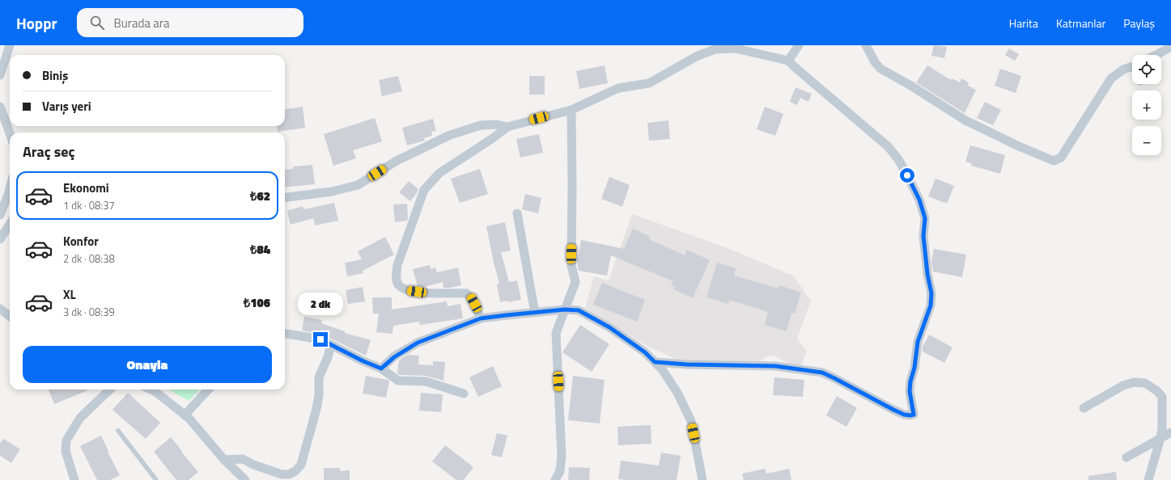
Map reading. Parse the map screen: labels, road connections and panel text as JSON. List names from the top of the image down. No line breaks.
{"page":{"header":"Hoppr","search":"Burada ara","nav":["Harita","Katmanlar","Paylaş"],"map_buttons":["+","−"],"banner":["Biniş","Varış yeri"],"heading":"Araç seç","list":[{"name":"Ekonomi","note":"1 dk · 08:37","value":"₺62"},{"name":"Konfor","note":"2 dk · 08:38","value":"₺84"},{"name":"XL","note":"3 dk · 08:39","value":"₺106"}],"bubble":"2 dk","buttons":"Onayla"}}
